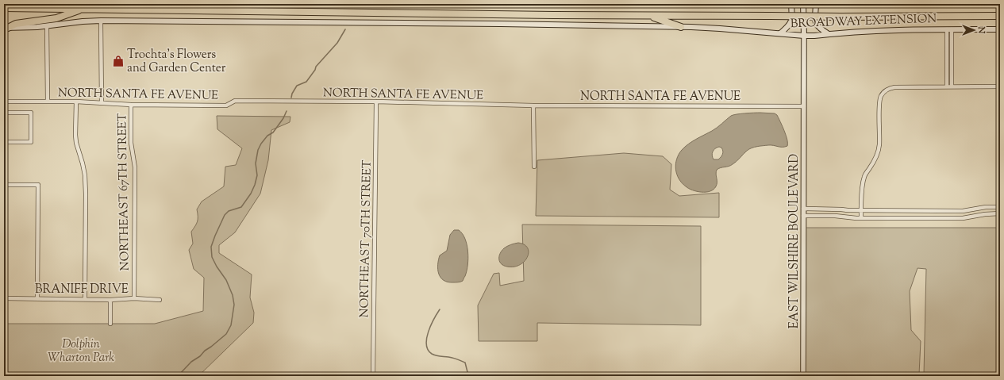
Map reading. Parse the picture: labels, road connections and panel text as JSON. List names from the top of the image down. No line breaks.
{"streets":{"highway":["BROADWAY EXTENSION"],"street":["NORTH SANTA FE AVENUE","NORTHEAST 67TH STREET","NORTHEAST 70TH STREET","EAST WILSHIRE BOULEVARD","BRANIFF DRIVE"]},"crossings":[["BROADWAY EXTENSION","EAST WILSHIRE BOULEVARD"],["NORTH SANTA FE AVENUE","NORTHEAST 67TH STREET"],["NORTH SANTA FE AVENUE","NORTHEAST 70TH STREET"],["NORTH SANTA FE AVENUE","EAST WILSHIRE BOULEVARD"],["NORTHEAST 67TH STREET","BRANIFF DRIVE"]],"parks":["Dolphin Wharton Park"],"places":{"shop":["Trochta's Flowers and Garden Center"]},"north":"right"}
